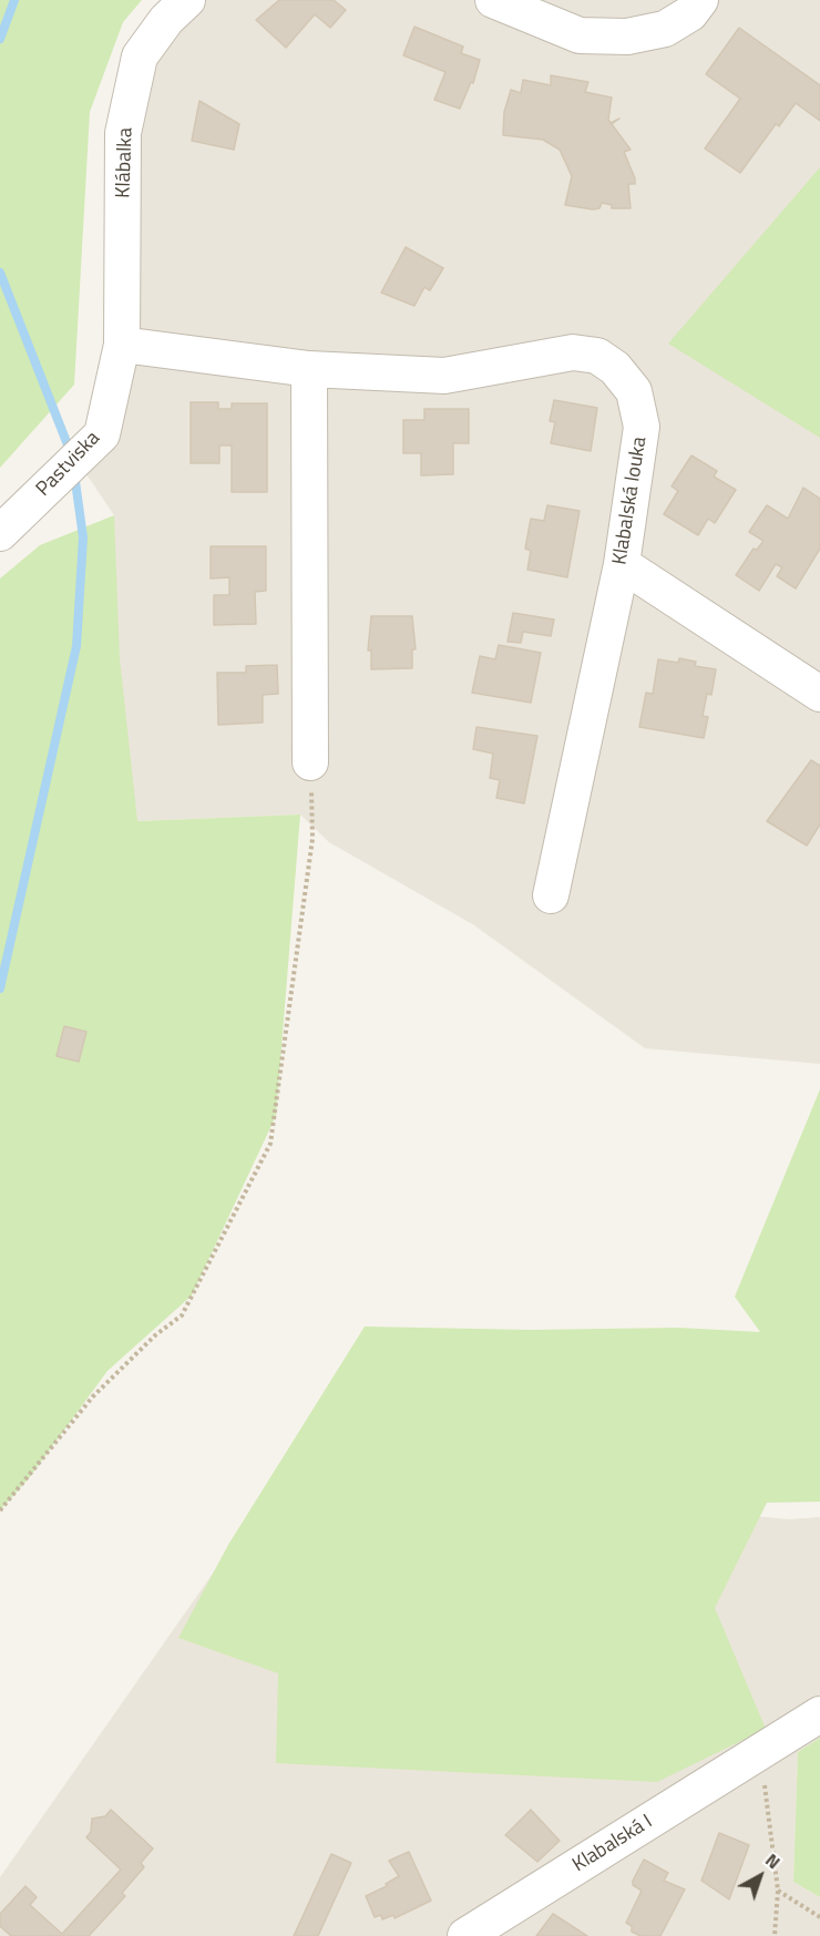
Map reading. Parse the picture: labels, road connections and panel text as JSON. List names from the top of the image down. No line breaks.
{"streets":{"street":["Klábalka","Pastviska","Klabalská louka","Klabalská I"]},"crossings":[["Klábalka","Pastviska"],["Klábalka","Klabalská louka"],["Pastviska","Klabalská louka"]],"north":"top right"}
